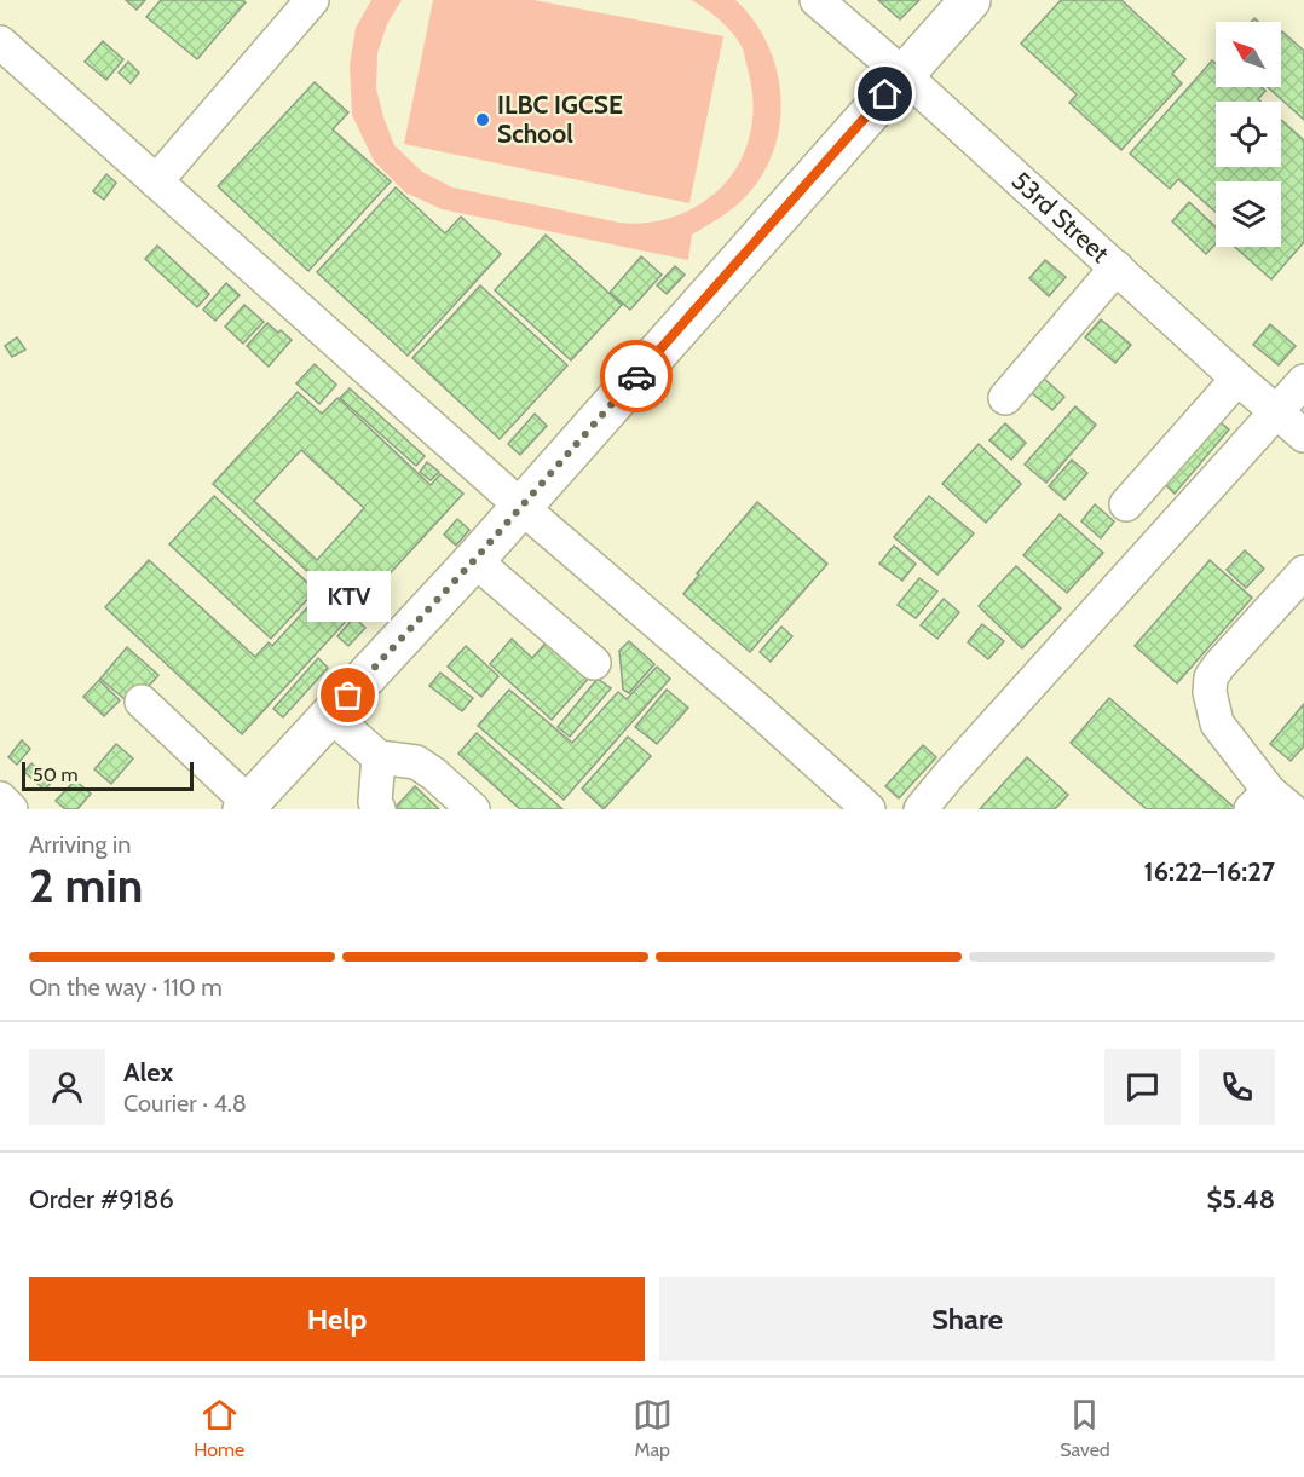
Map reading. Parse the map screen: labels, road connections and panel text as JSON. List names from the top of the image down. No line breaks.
{"streets":{"street":["53rd Street"]},"places":["ILBC IGCSE School","KTV"],"scale_bar":"50 m","north":"top left","page":{"bubble":"KTV","scale":"50 m","heading":["2 min","Arriving in","16:22–16:27"],"panel":["Alex","Courier · 4.8","Order #9186","$5.48"],"bar":"On the way · 110 m","buttons":["Help","Share"],"tabs":["Home","Map","Saved"]}}
